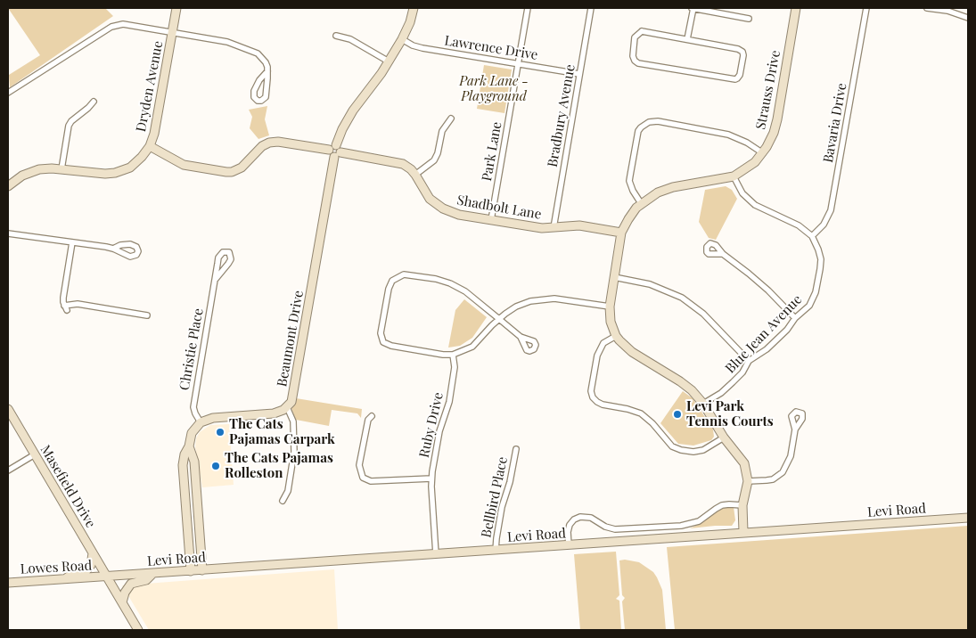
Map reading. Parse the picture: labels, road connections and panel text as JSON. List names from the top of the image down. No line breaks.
{"streets":{"street":["Lawrence Drive","Dryden Avenue","Strauss Drive","Bradbury Avenue","Bavaria Drive","Park Lane","Shadbolt Lane","Blue Jean Avenue","Beaumont Drive","Christie Place","Ruby Drive","Masefield Drive","Bellbird Place","Levi Road","Lowes Road"]},"crossings":[["Lawrence Drive","Bradbury Avenue"],["Lawrence Drive","Park Lane"],["Lawrence Drive","Beaumont Drive"],["Dryden Avenue","Shadbolt Lane"],["Strauss Drive","Shadbolt Lane"],["Strauss Drive","Blue Jean Avenue"],["Strauss Drive","Levi Road"],["Bradbury Avenue","Shadbolt Lane"],["Bavaria Drive","Blue Jean Avenue"],["Park Lane","Shadbolt Lane"],["Shadbolt Lane","Beaumont Drive"],["Beaumont Drive","Christie Place"],["Ruby Drive","Levi Road"],["Masefield Drive","Levi Road"],["Masefield Drive","Lowes Road"],["Bellbird Place","Levi Road"],["Levi Road","Lowes Road"]],"parks":["Park Lane - Playground"],"places":["Levi Park Tennis Courts","The Cats Pajamas Carpark","The Cats Pajamas Rolleston"]}
